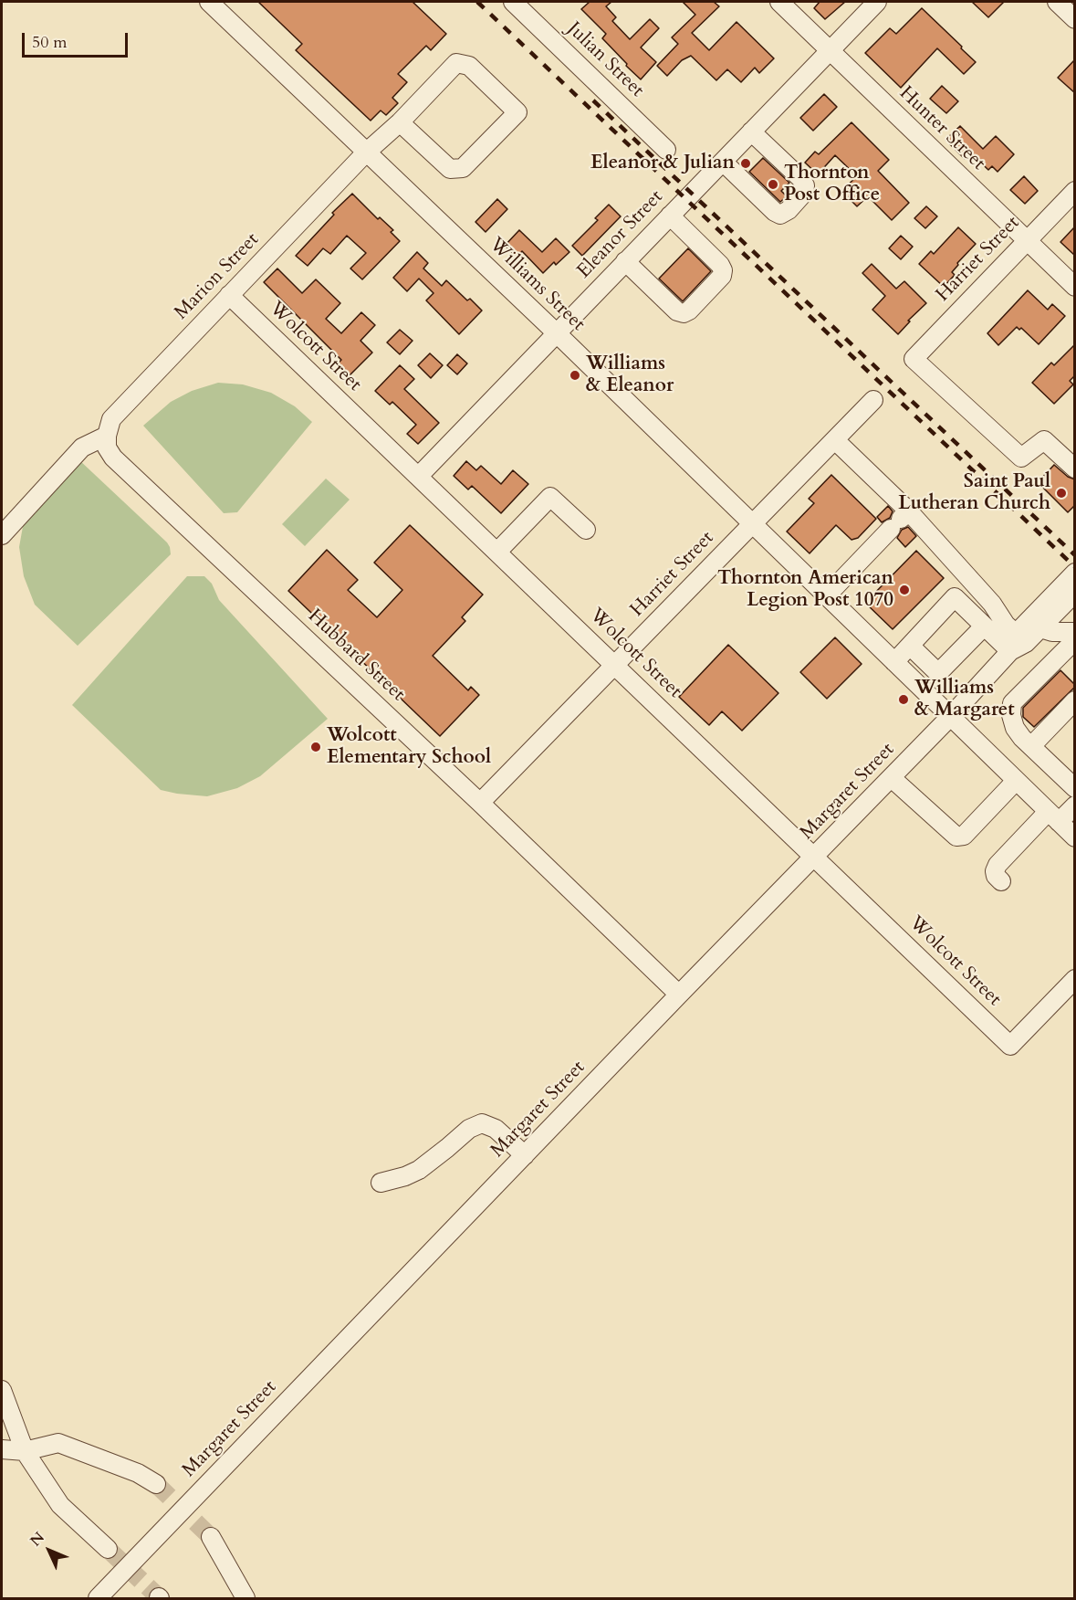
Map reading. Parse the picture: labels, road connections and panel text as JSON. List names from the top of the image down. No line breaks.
{"streets":{"street":["Julian Street","Hunter Street","Eleanor Street","Harriet Street","Marion Street","Williams Street","Wolcott Street","Hubbard Street","Margaret Street"]},"crossings":[["Hunter Street","Eleanor Street"],["Hunter Street","Harriet Street"],["Eleanor Street","Williams Street"],["Eleanor Street","Wolcott Street"],["Harriet Street","Williams Street"],["Harriet Street","Wolcott Street"],["Harriet Street","Hubbard Street"],["Marion Street","Williams Street"],["Marion Street","Wolcott Street"],["Marion Street","Hubbard Street"],["Williams Street","Margaret Street"],["Wolcott Street","Margaret Street"],["Hubbard Street","Margaret Street"]],"places":["Eleanor & Julian","Thornton Post Office","Williams & Eleanor","Saint Paul Lutheran Church","Thornton American Legion Post 1070","Williams & Margaret","Wolcott Elementary School"],"scale_bar":"50 m","north":"top left"}
